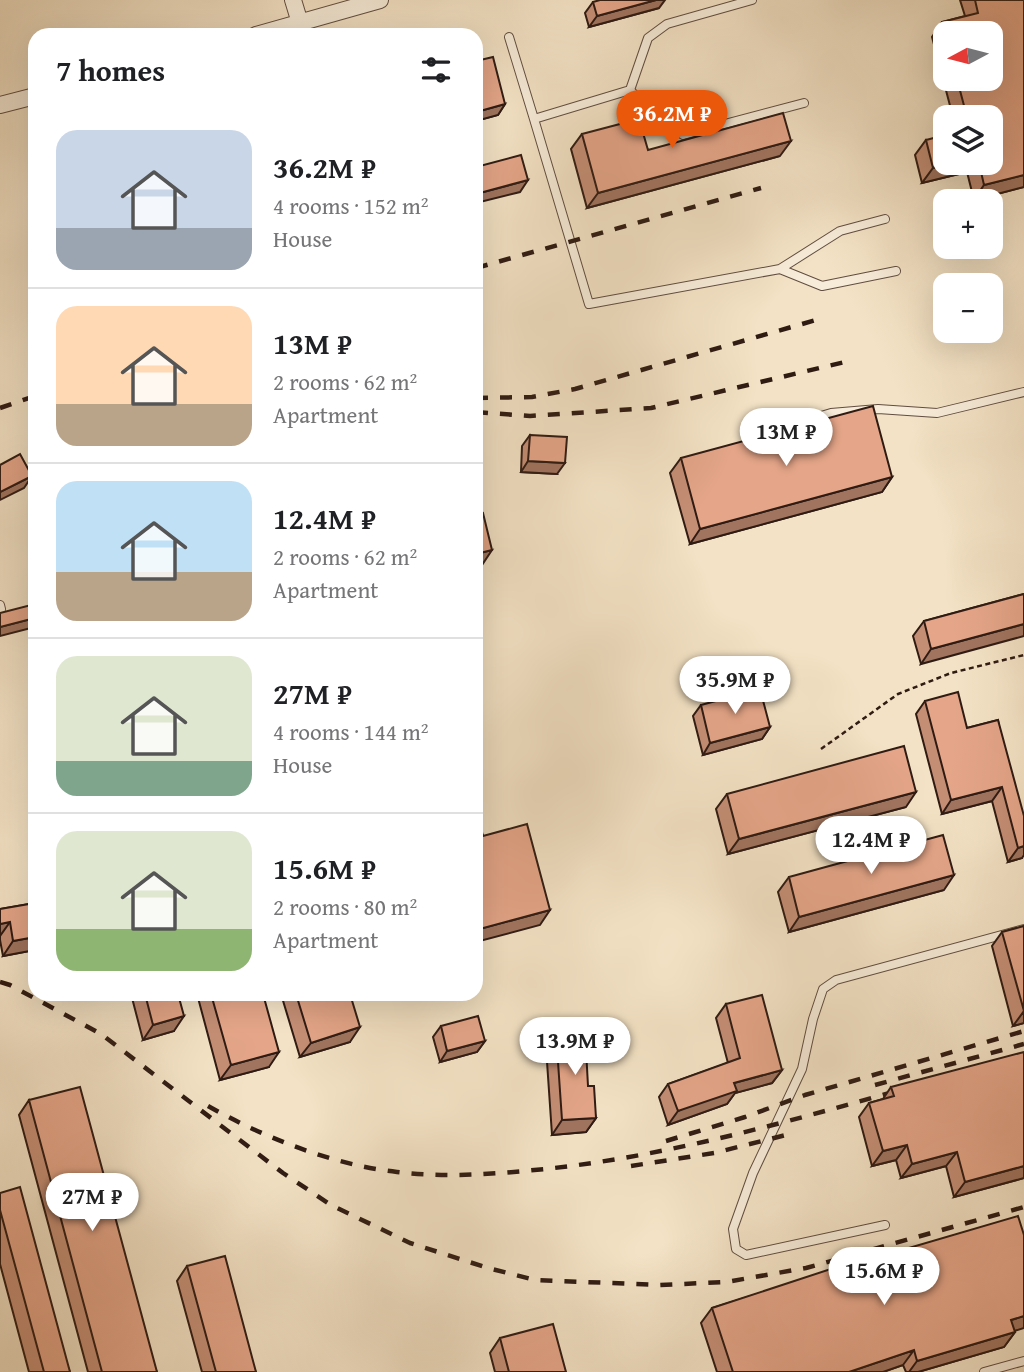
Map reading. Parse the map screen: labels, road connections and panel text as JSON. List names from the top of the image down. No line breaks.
{"north":"left","page":{"map_buttons":["+","−"],"heading":"7 homes","price":["36.2M ₽","13M ₽","35.9M ₽","12.4M ₽","13.9M ₽","27M ₽","15.6M ₽"],"list":[{"name":"36.2M ₽","note":"4 rooms · 152 m² · House"},{"name":"13M ₽","note":"2 rooms · 62 m² · Apartment"},{"name":"12.4M ₽","note":"2 rooms · 62 m² · Apartment"},{"name":"27M ₽","note":"4 rooms · 144 m² · House"},{"name":"15.6M ₽","note":"2 rooms · 80 m² · Apartment"}]}}
